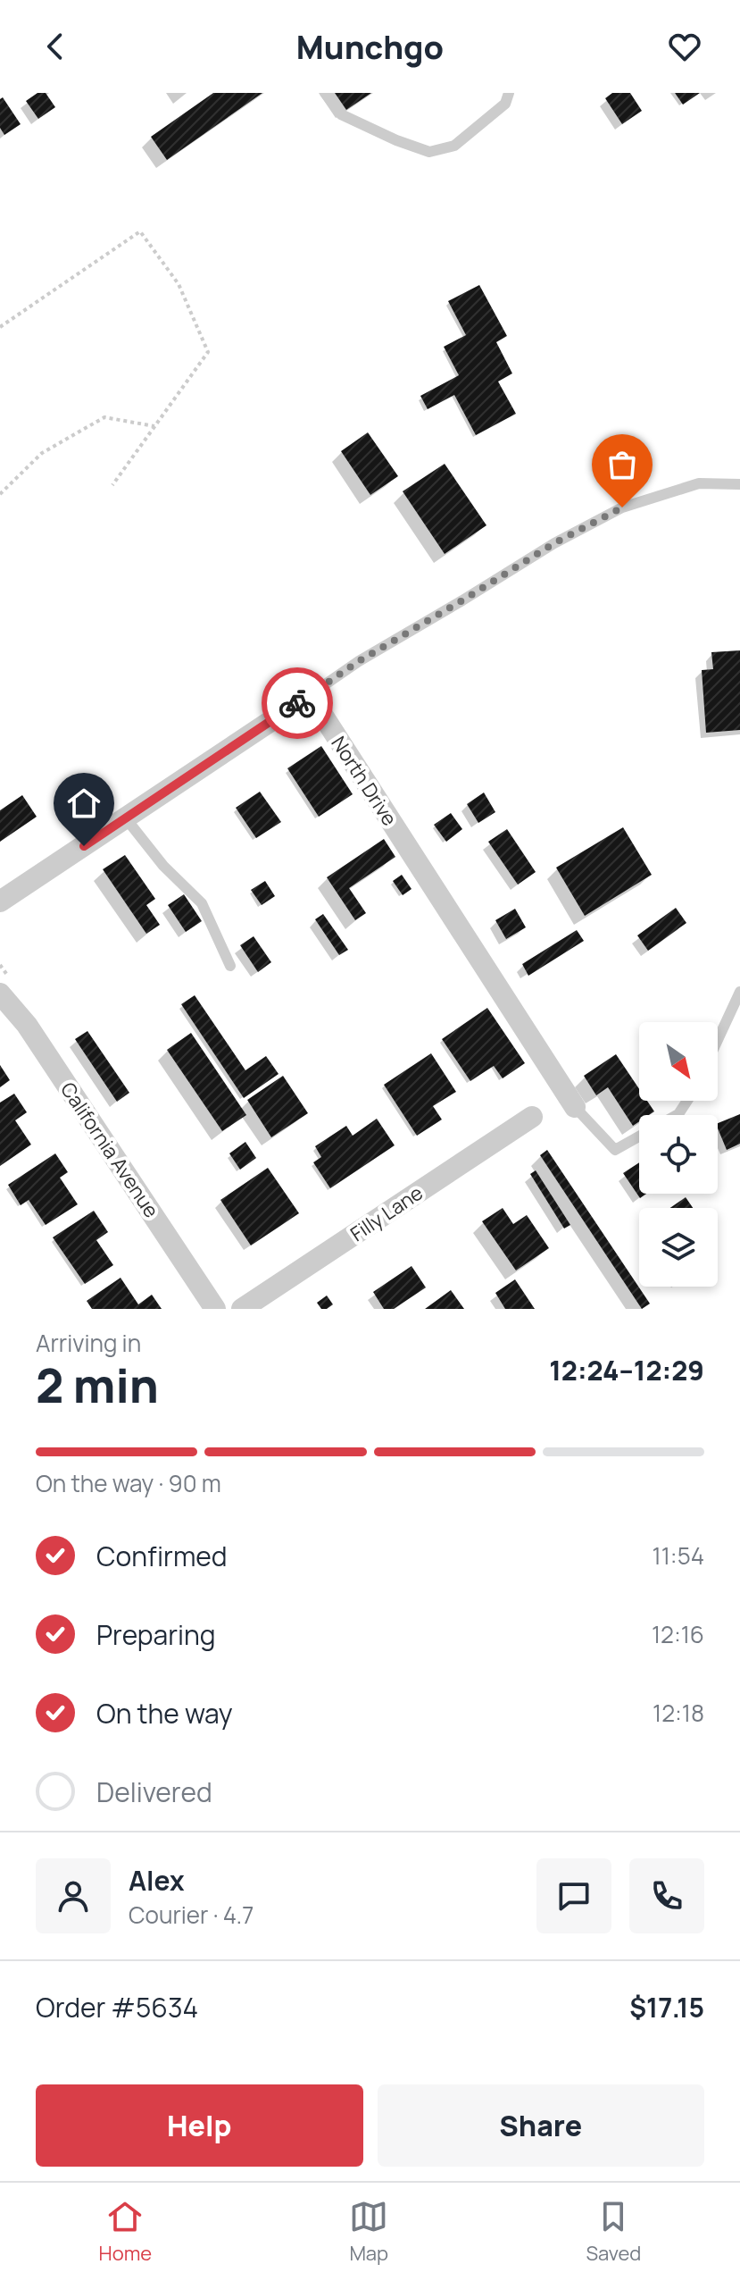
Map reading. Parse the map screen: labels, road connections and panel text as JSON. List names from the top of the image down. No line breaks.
{"streets":{"street":["North Drive","California Avenue","Filly Lane"]},"north":"bottom right","page":{"header":"Munchgo","heading":["2 min","Arriving in","12:24–12:29"],"panel":["Alex","Courier · 4.7","Order #5634","$17.15"],"bar":"On the way · 90 m","list":[["Confirmed","11:54"],["Preparing","12:16"],["On the way","12:18"],"Delivered"],"buttons":["Help","Share"],"tabs":["Home","Map","Saved"]}}
